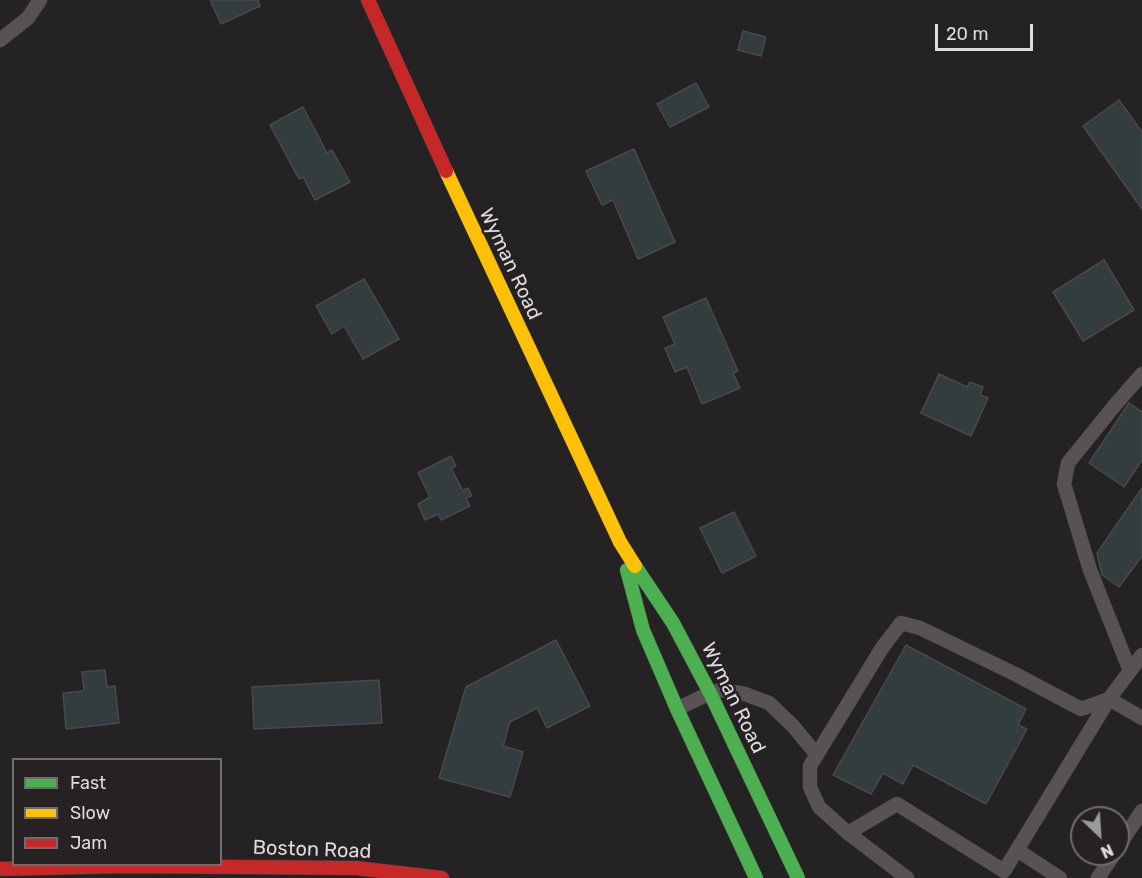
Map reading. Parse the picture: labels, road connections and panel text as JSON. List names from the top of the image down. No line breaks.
{"streets":{"street":["Wyman Road","Boston Road"]},"legend":["Fast","Slow","Jam"],"scale_bar":"20 m","north":"bottom right"}
